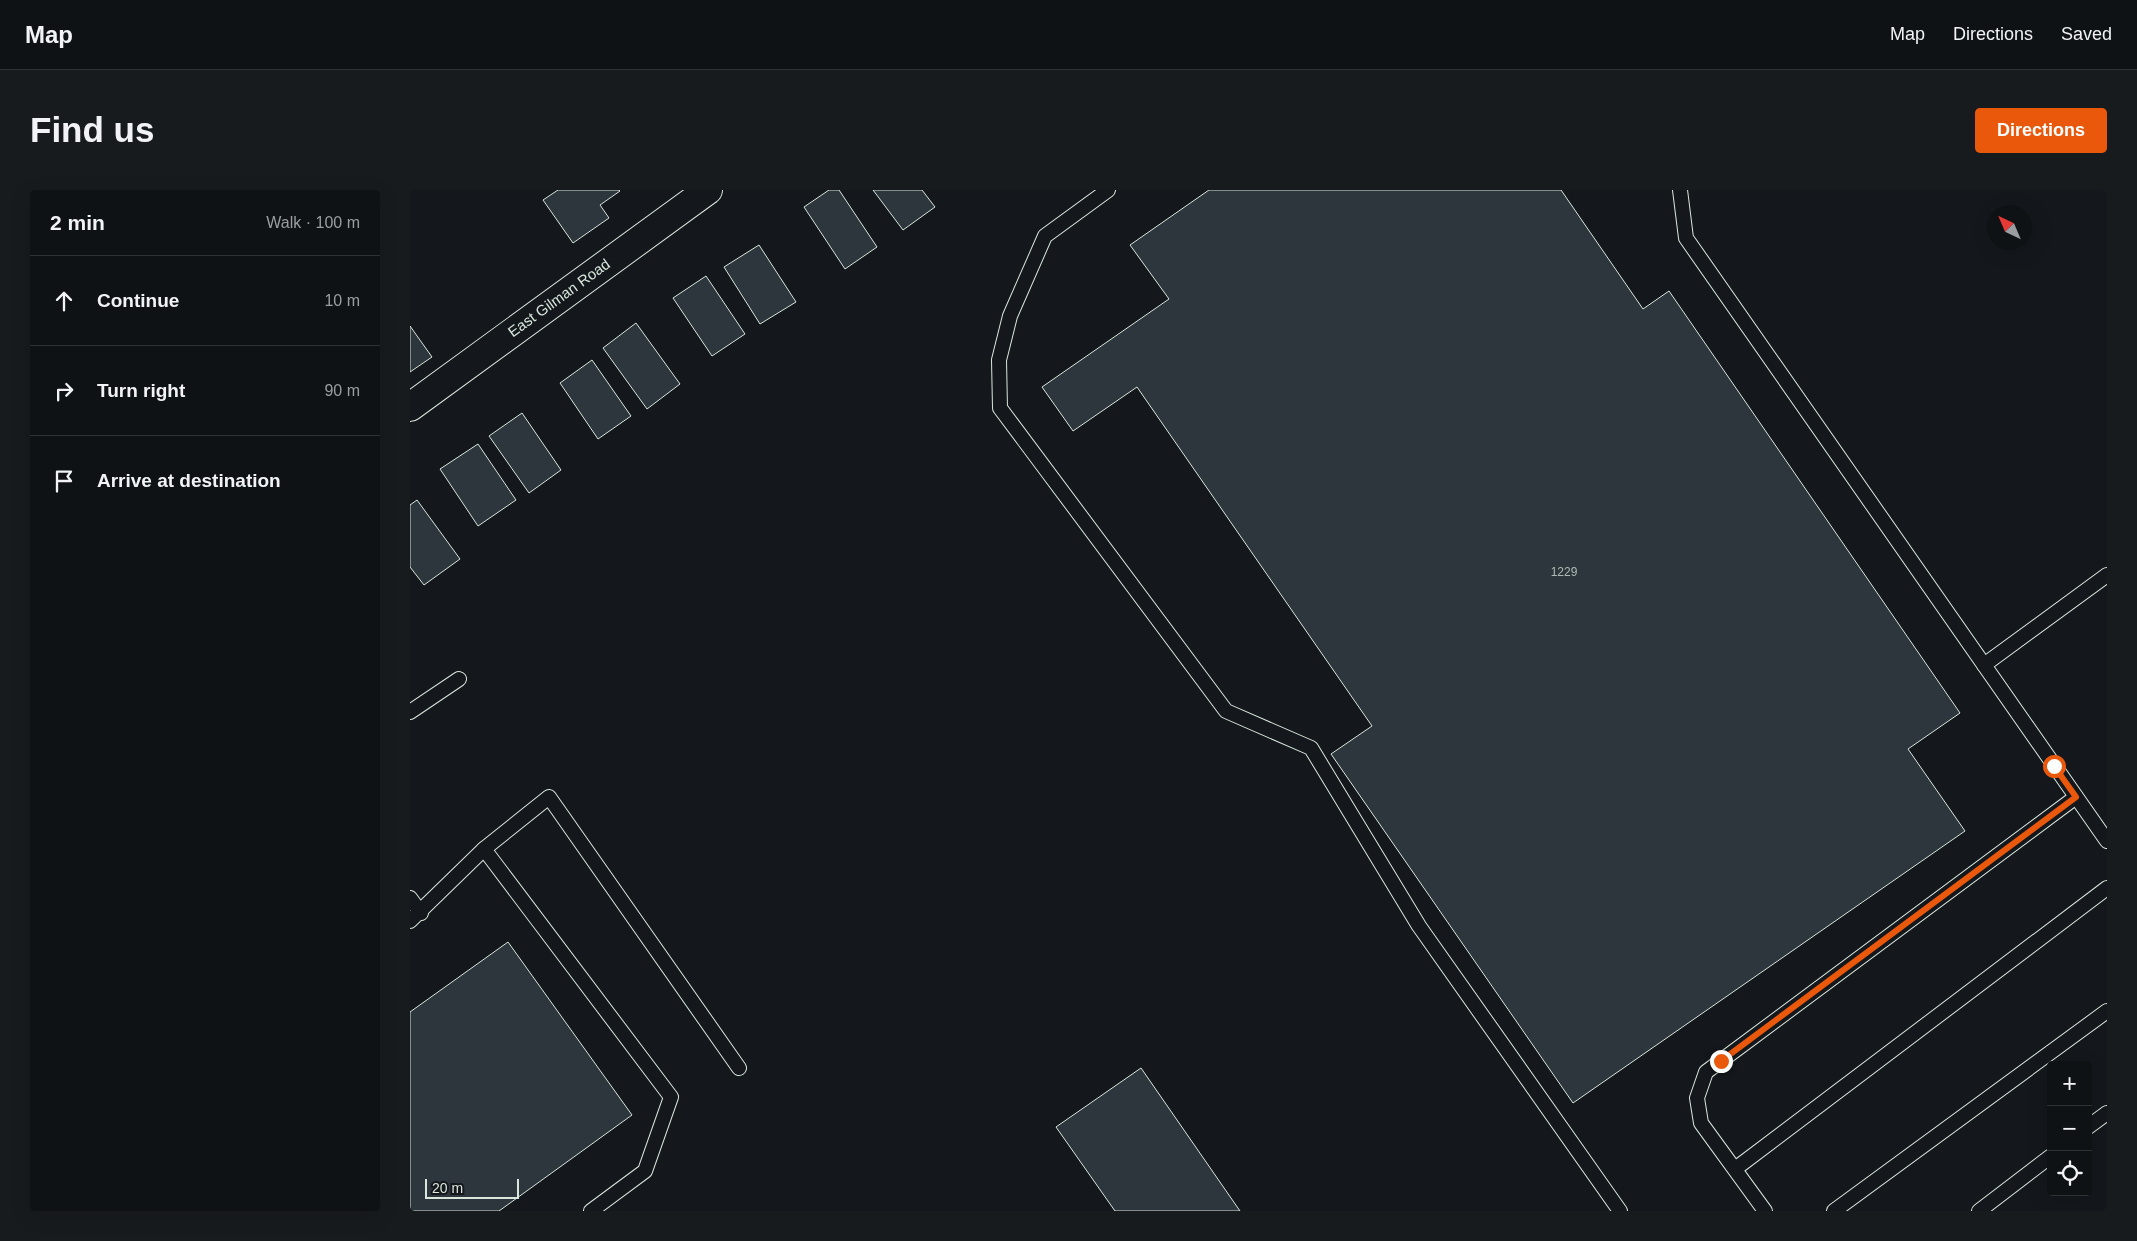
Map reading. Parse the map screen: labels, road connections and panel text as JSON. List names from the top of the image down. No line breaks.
{"streets":{"street":["East Gilman Road"]},"house_numbers":["1229"],"scale_bar":"20 m","north":"top left","page":{"header":"Map","nav":["Map","Directions","Saved"],"buttons":"Directions","title":"Find us","heading":["2 min","Walk · 100 m"],"list":[["Continue","10 m"],["Turn right","90 m"],"Arrive at destination"],"map_buttons":["+","−"],"scale":"20 m"}}
